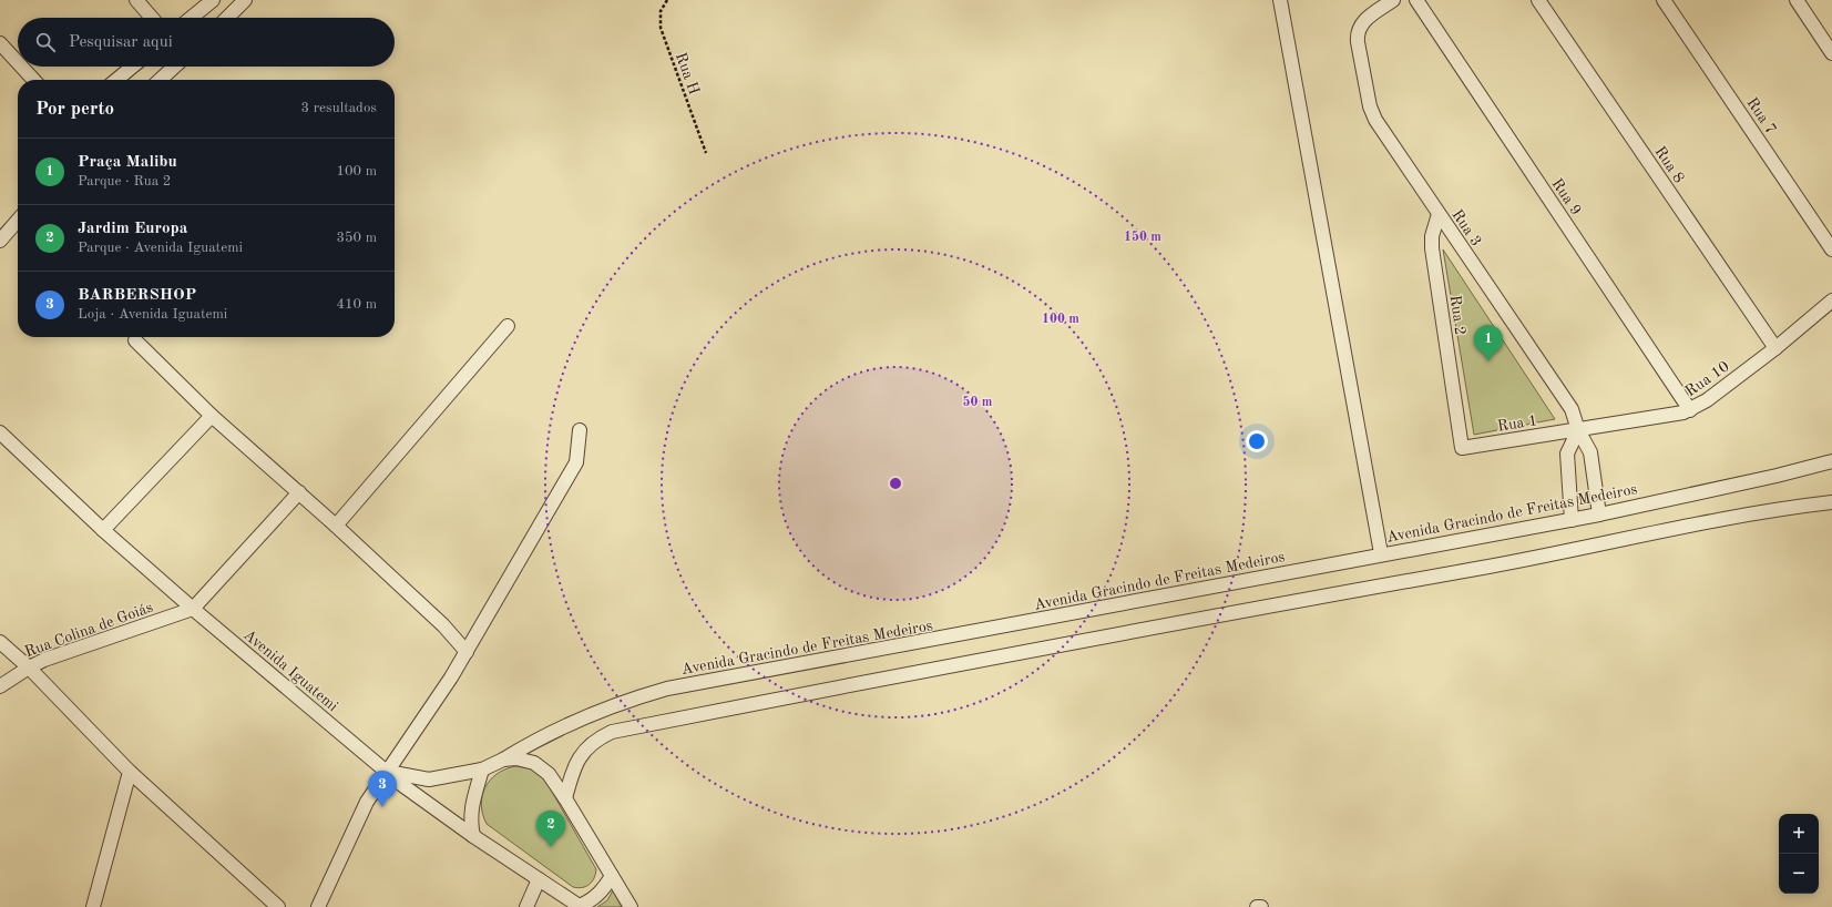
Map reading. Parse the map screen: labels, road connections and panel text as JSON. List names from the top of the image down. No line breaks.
{"streets":{"street":["Rua 7","Rua 8","Rua 9","Rua 3","Rua 2","Rua 10","Rua 1","Avenida Gracindo de Freitas Medeiros","Rua Colina de Goiás","Avenida Iguatemi"],"path":["Rua H"]},"crossings":[["Rua 8","Rua 10"],["Rua 9","Rua 10"],["Rua 3","Rua 2"],["Rua 3","Rua 10"],["Rua 3","Rua 1"],["Rua 3","Avenida Gracindo de Freitas Medeiros"],["Rua 2","Rua 1"],["Rua 10","Rua 1"],["Avenida Gracindo de Freitas Medeiros","Avenida Iguatemi"],["Rua Colina de Goiás","Avenida Iguatemi"]],"page":{"search":"Pesquisar aqui","heading":["Por perto","3 resultados"],"list":[{"mark":"1","name":"Praça Malibu","note":"Parque · Rua 2","value":"100 m"},{"mark":"2","name":"Jardim Europa","note":"Parque · Avenida Iguatemi","value":"350 m"},{"mark":"3","name":"BARBERSHOP","note":"Loja · Avenida Iguatemi","value":"410 m"}],"pins":["1","3","2"],"map_buttons":["+","−"]},"rings":["150 m","100 m","50 m"]}
